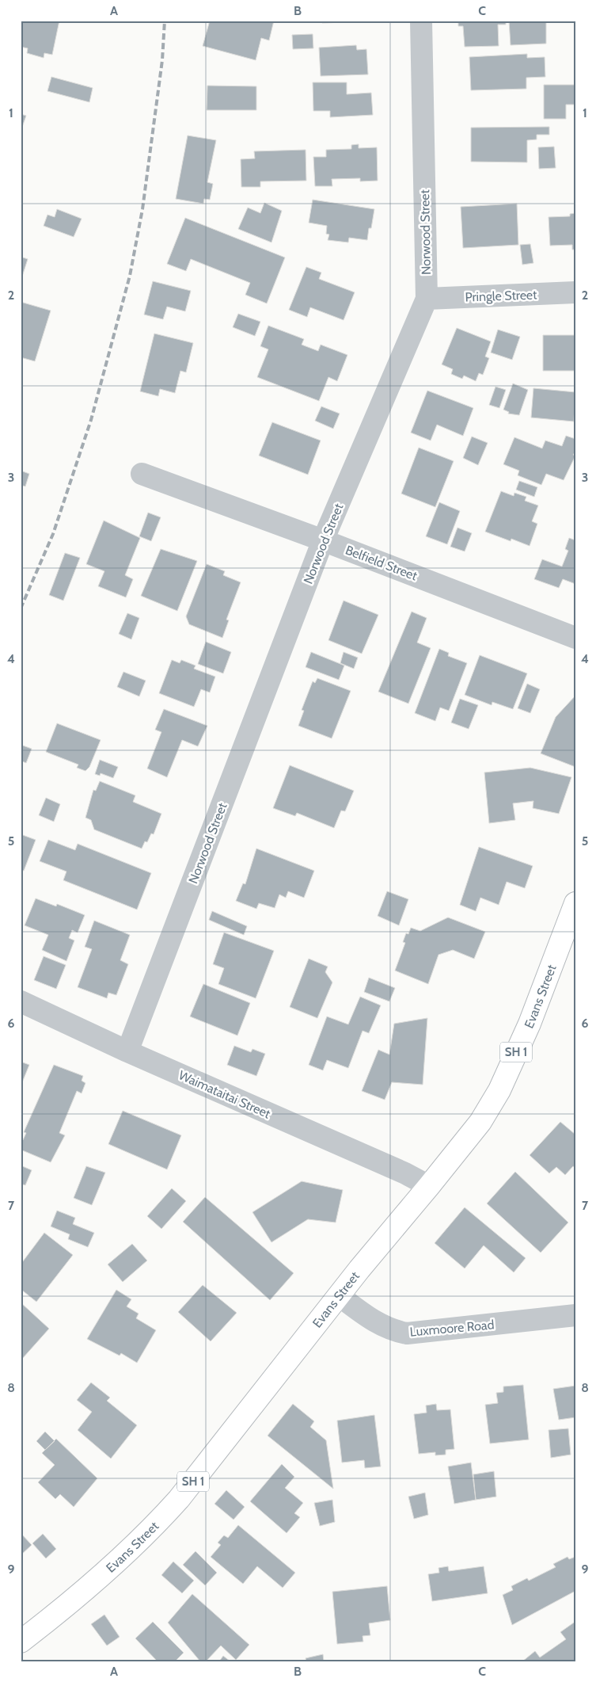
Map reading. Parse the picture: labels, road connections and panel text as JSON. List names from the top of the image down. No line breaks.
{"streets":{"highway":["Evans Street","SH 1"],"street":["Norwood Street","Pringle Street","Belfield Street","Waimataitai Street","Luxmoore Road"]},"crossings":[["Norwood Street","Pringle Street"],["Norwood Street","Belfield Street"],["Norwood Street","Waimataitai Street"],["Evans Street","Waimataitai Street"],["Evans Street","Luxmoore Road"]],"grid":{"columns":["A","B","C"],"rows":["1","2","3","4","5","6","7","8","9"]}}
